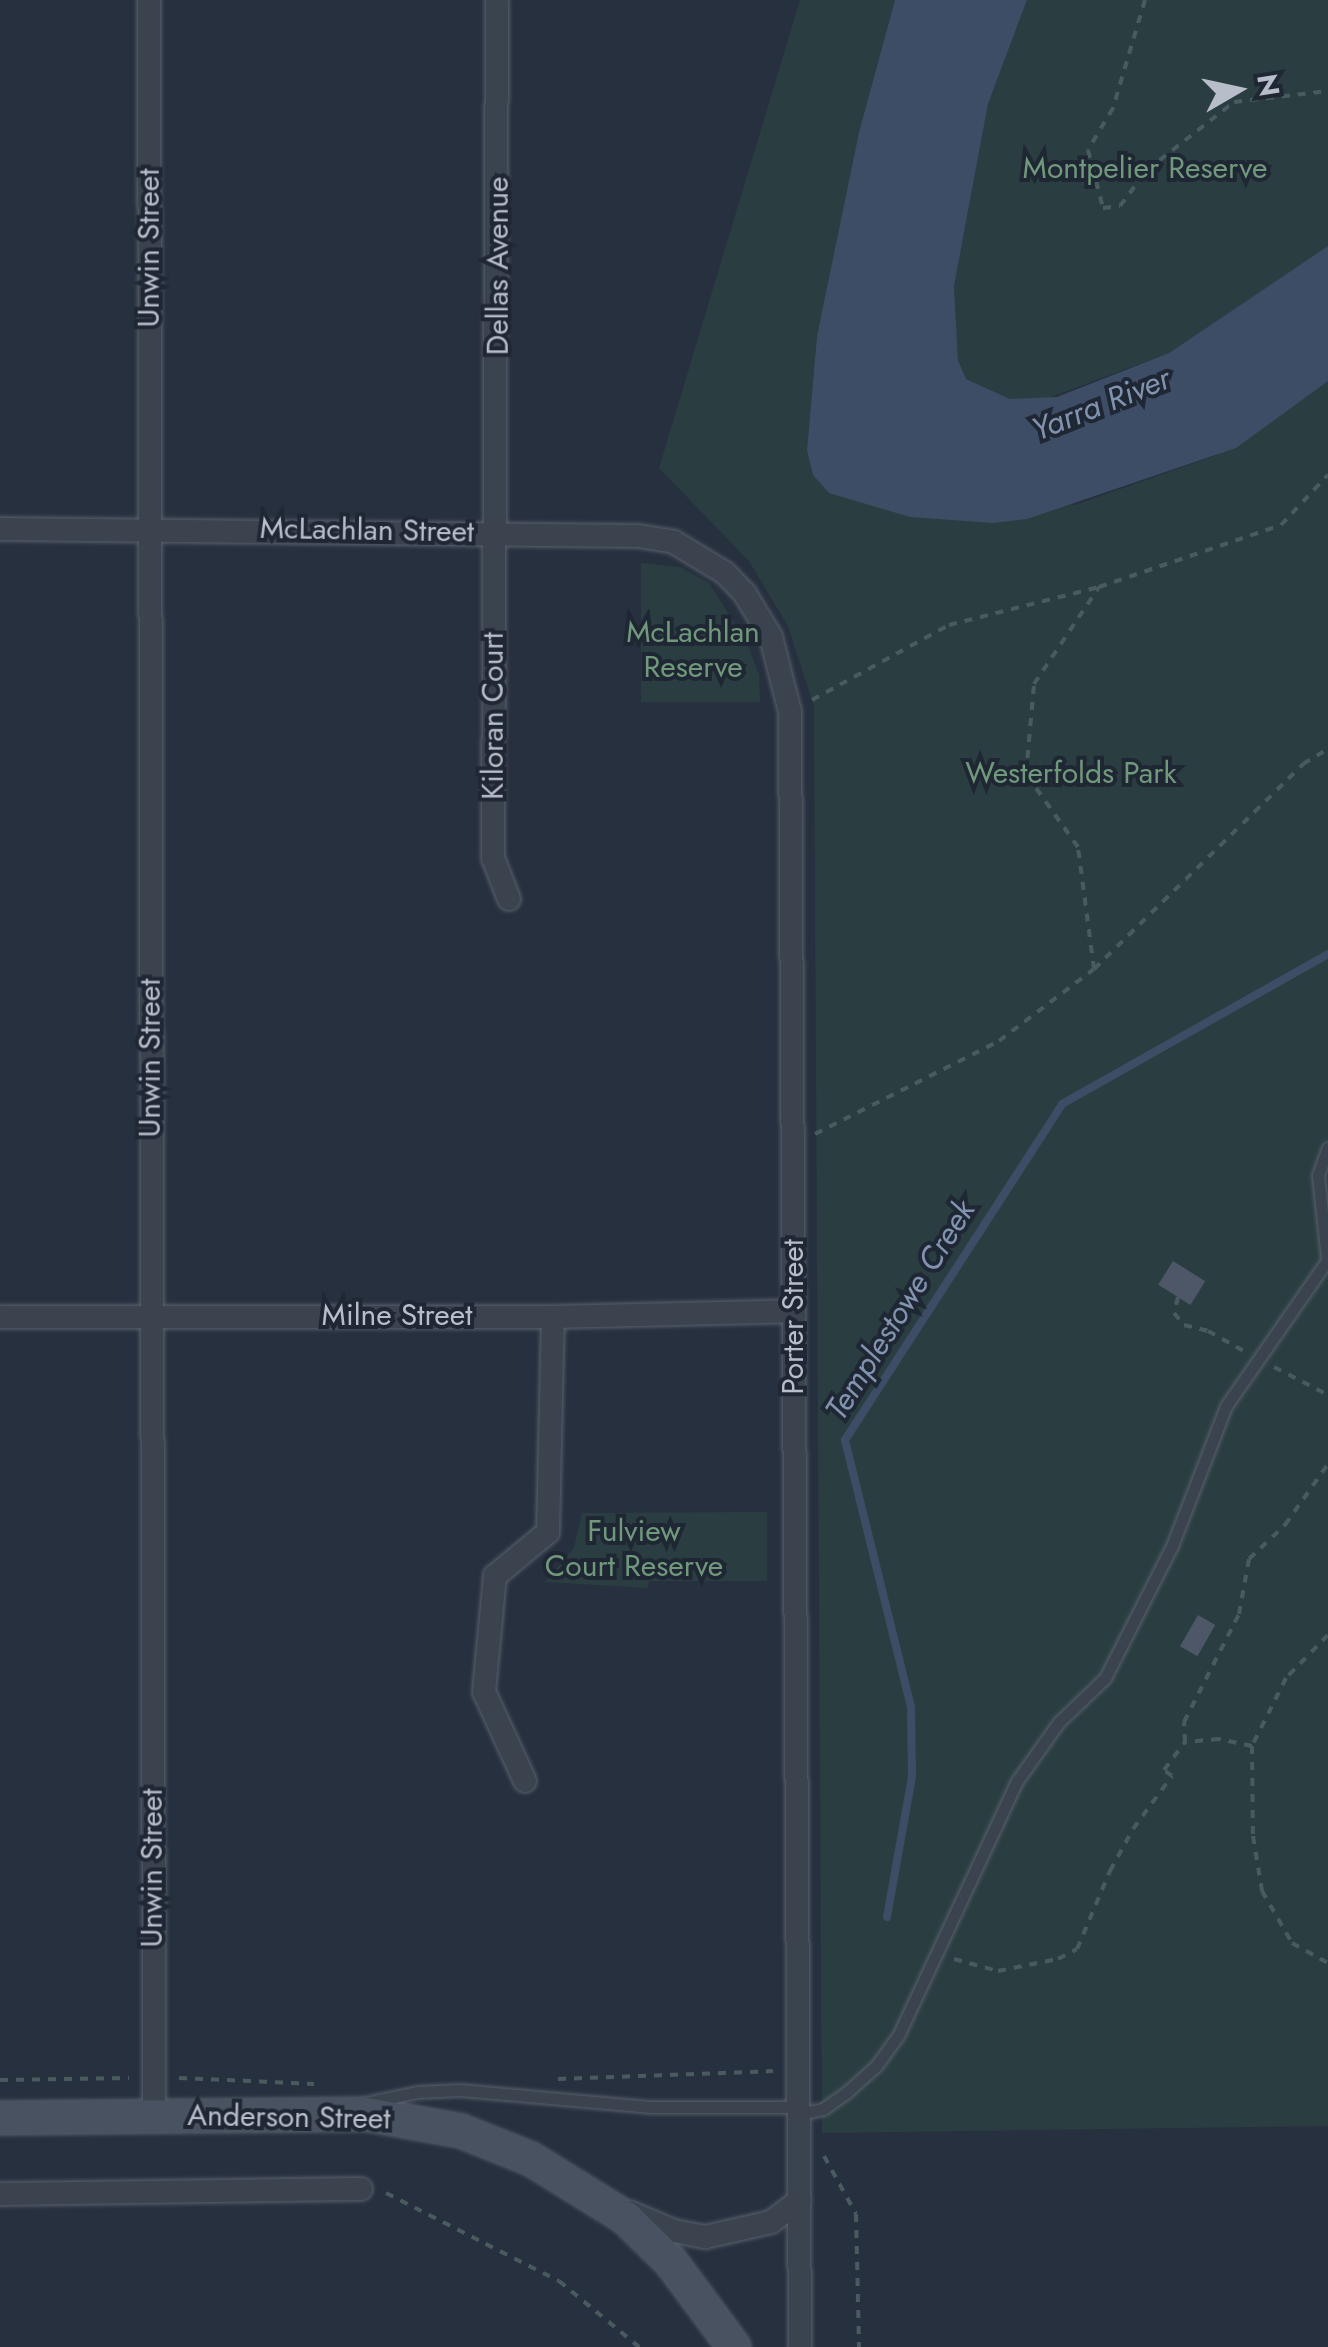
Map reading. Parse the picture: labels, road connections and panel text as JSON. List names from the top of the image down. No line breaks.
{"streets":{"main road":["Anderson Street"],"street":["Unwin Street","Dellas Avenue","McLachlan Street","Kiloran Court","Milne Street","Porter Street"]},"crossings":[["Unwin Street","McLachlan Street"],["Unwin Street","Milne Street"],["Unwin Street","Anderson Street"],["Dellas Avenue","McLachlan Street"],["Dellas Avenue","Kiloran Court"],["McLachlan Street","Kiloran Court"],["McLachlan Street","Porter Street"],["Milne Street","Porter Street"]],"water":["Yarra River","Templestowe Creek"],"parks":["Montpelier Reserve","McLachlan Reserve","Westerfolds Park","Fulview Court Reserve"],"north":"right"}
